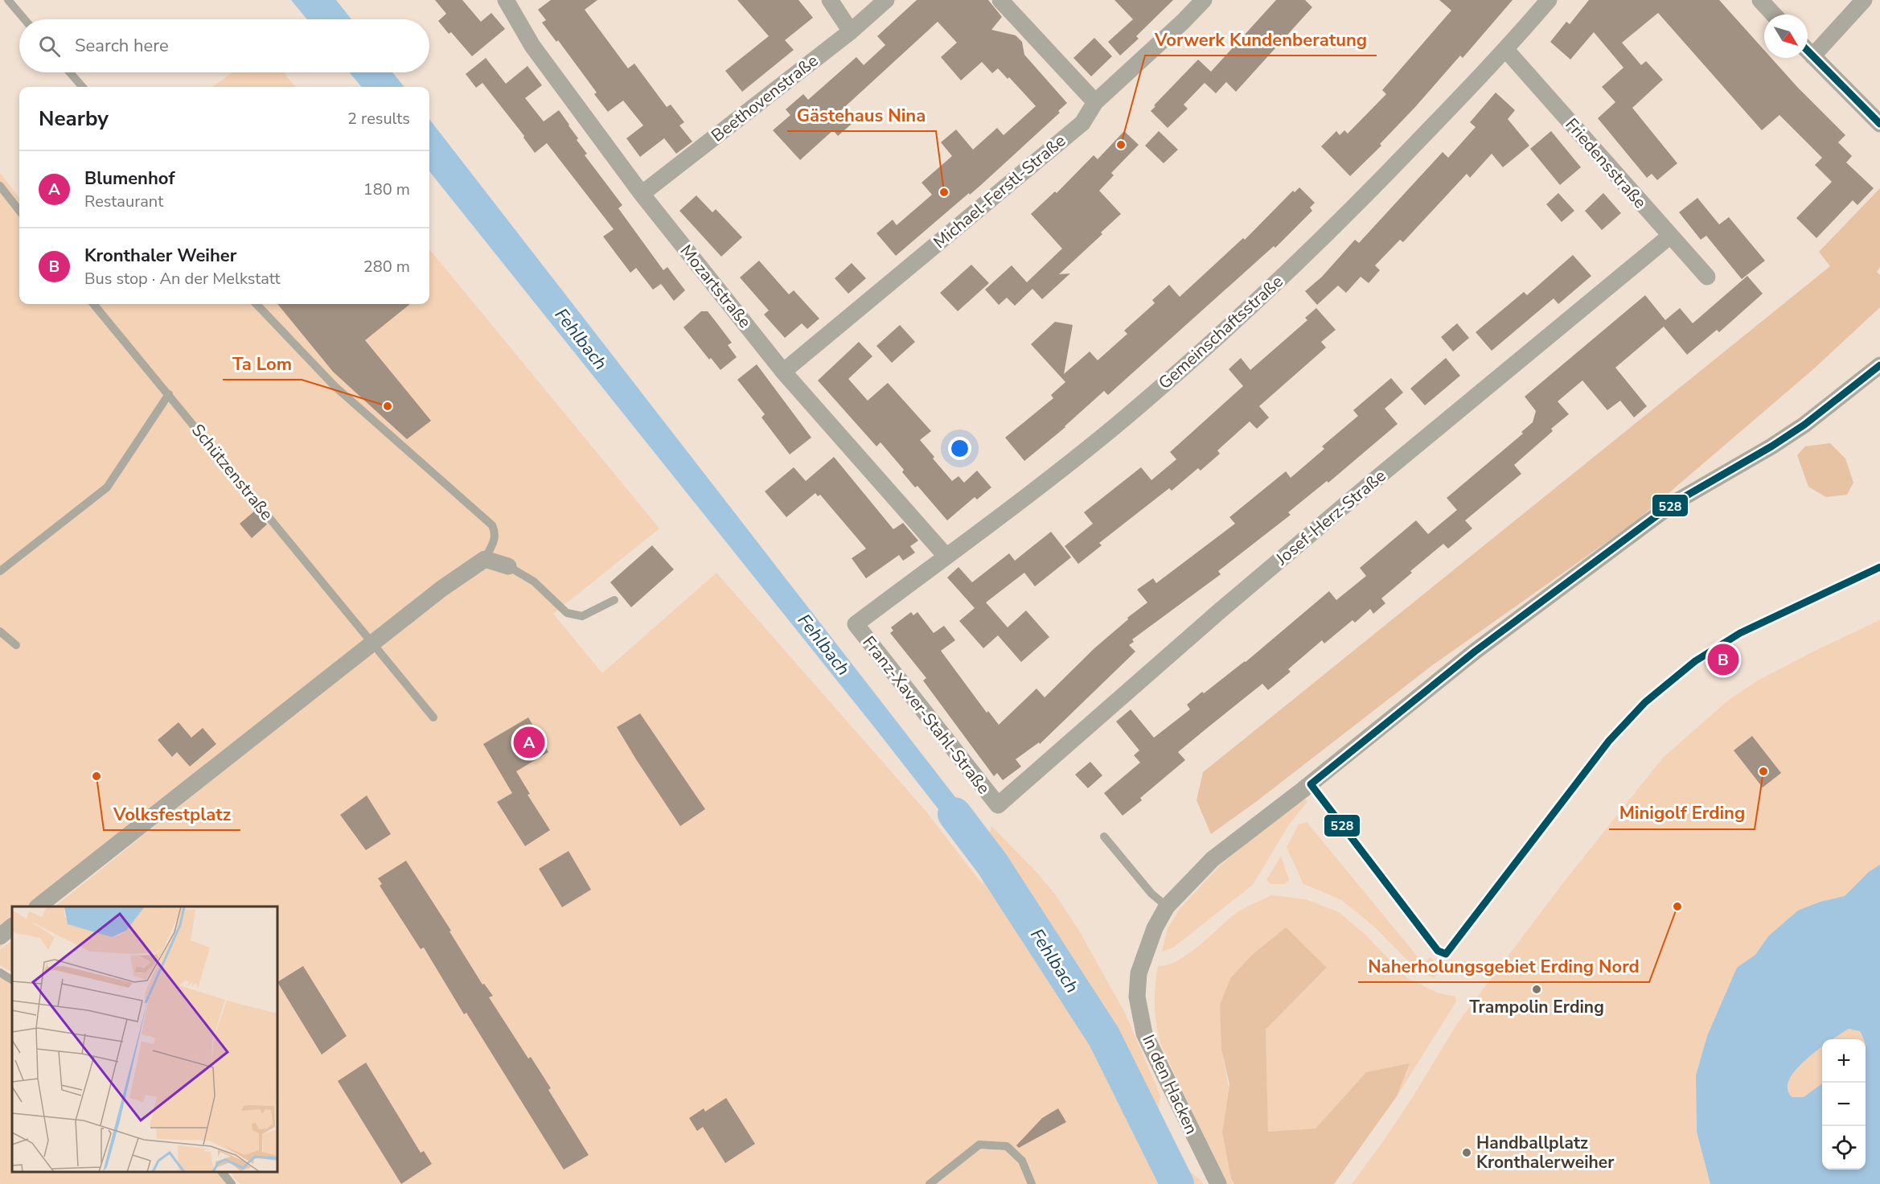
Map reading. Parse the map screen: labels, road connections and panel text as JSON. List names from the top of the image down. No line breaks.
{"streets":{"street":["Beethovenstraße","Friedensstraße","Michael-Ferstl-Straße","Mozartstraße","Gemeinschaftsstraße","Josef-Herz-Straße","Franz-Xaver-Stahl-Straße","In den Hacken"],"lane":["Schützenstraße"]},"crossings":[["Beethovenstraße","Mozartstraße"],["Friedensstraße","Gemeinschaftsstraße"],["Friedensstraße","Josef-Herz-Straße"],["Michael-Ferstl-Straße","Mozartstraße"],["Mozartstraße","Gemeinschaftsstraße"],["Gemeinschaftsstraße","Franz-Xaver-Stahl-Straße"],["Josef-Herz-Straße","Franz-Xaver-Stahl-Straße"]],"water":["Fehlbach"],"places":["Vorwerk Kundenberatung","Gästehaus Nina","Ta Lom","Minigolf Erding","Volksfestplatz","Naherholungsgebiet Erding Nord","Trampolin Erding","Handballplatz Kronthalerweiher"],"lines":["transit line 528"],"north":"bottom right","page":{"search":"Search here","heading":["Nearby","2 results"],"list":[{"mark":"A","name":"Blumenhof","note":"Restaurant","value":"180 m"},{"mark":"B","name":"Kronthaler Weiher","note":"Bus stop · An der Melkstatt","value":"280 m"}],"pins":["B","A"],"map_buttons":["+","−"]}}
